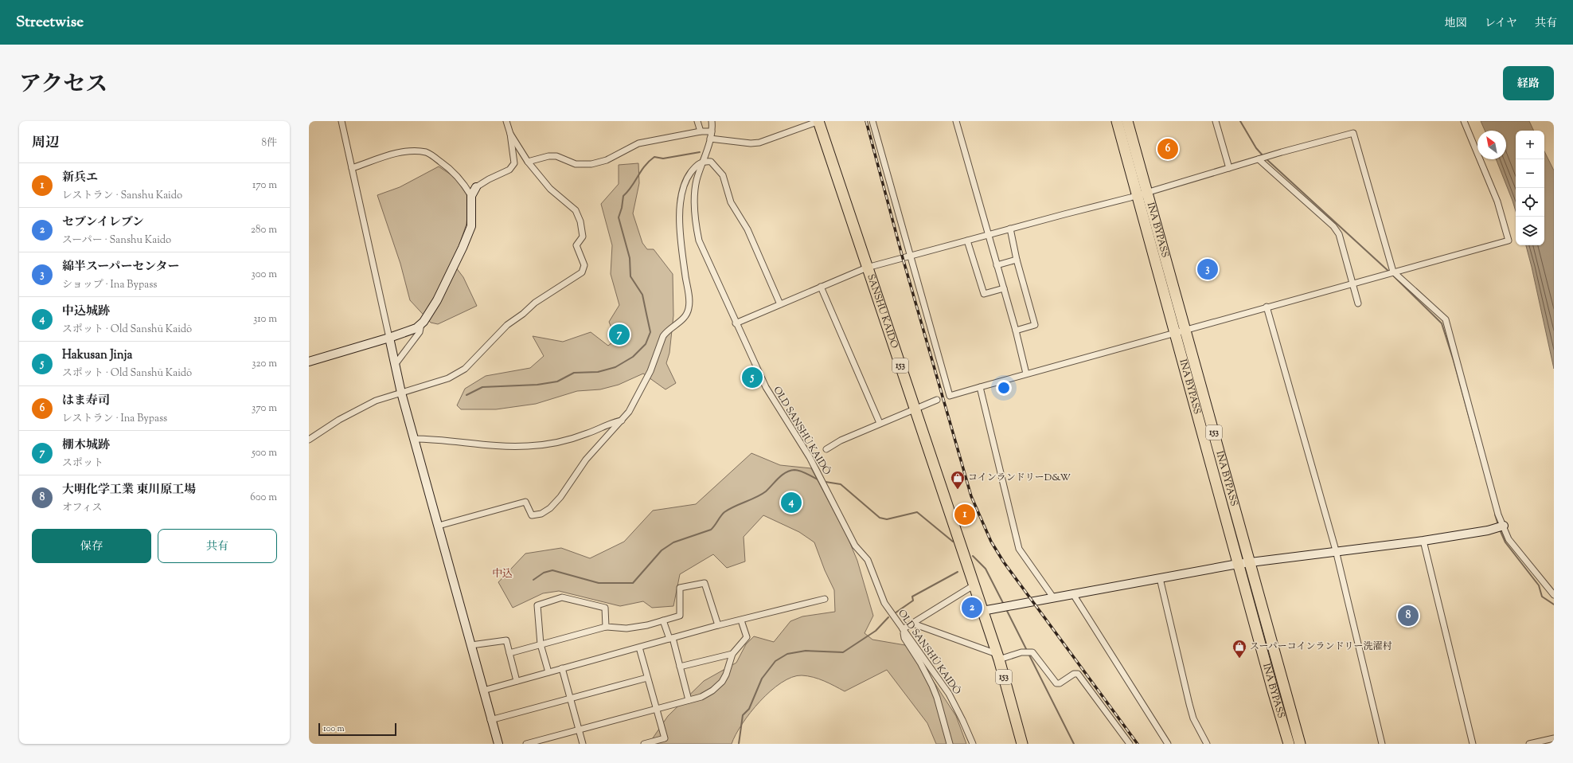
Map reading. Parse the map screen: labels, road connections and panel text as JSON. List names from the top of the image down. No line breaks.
{"streets":{"highway":["INA BYPASS","SANSHU KAIDO","153"],"street":["OLD SANSHŪ KAIDŌ"]},"crossings":[["SANSHU KAIDO","153"]],"districts":["中込"],"places":{"shop":["コインランドリーD&W","スーパーコインランドリー洗濯村"]},"scale_bar":"100 m","north":"top left","page":{"header":"Streetwise","nav":["地図","レイヤ","共有"],"title":"アクセス","buttons":["経路",["保存","共有"]],"heading":["周辺","8件"],"map_buttons":["+","−"],"pins":["6","3","7","5","4","1","2","8"],"list":[{"mark":"1","name":"新兵エ","note":"レストラン · Sanshu Kaido","value":"170 m"},{"mark":"2","name":"セブンイレブン","note":"スーパー · Sanshu Kaido","value":"280 m"},{"mark":"3","name":"綿半スーパーセンター","note":"ショップ · Ina Bypass","value":"300 m"},{"mark":"4","name":"中込城跡","note":"スポット · Old Sanshū Kaidō","value":"310 m"},{"mark":"5","name":"Hakusan Jinja","note":"スポット · Old Sanshū Kaidō","value":"320 m"},{"mark":"6","name":"はま寿司","note":"レストラン · Ina Bypass","value":"370 m"},{"mark":"7","name":"棚木城跡","note":"スポット","value":"500 m"},{"mark":"8","name":"大明化学工業 東川原工場","note":"オフィス","value":"600 m"}],"scale":"100 m"}}
